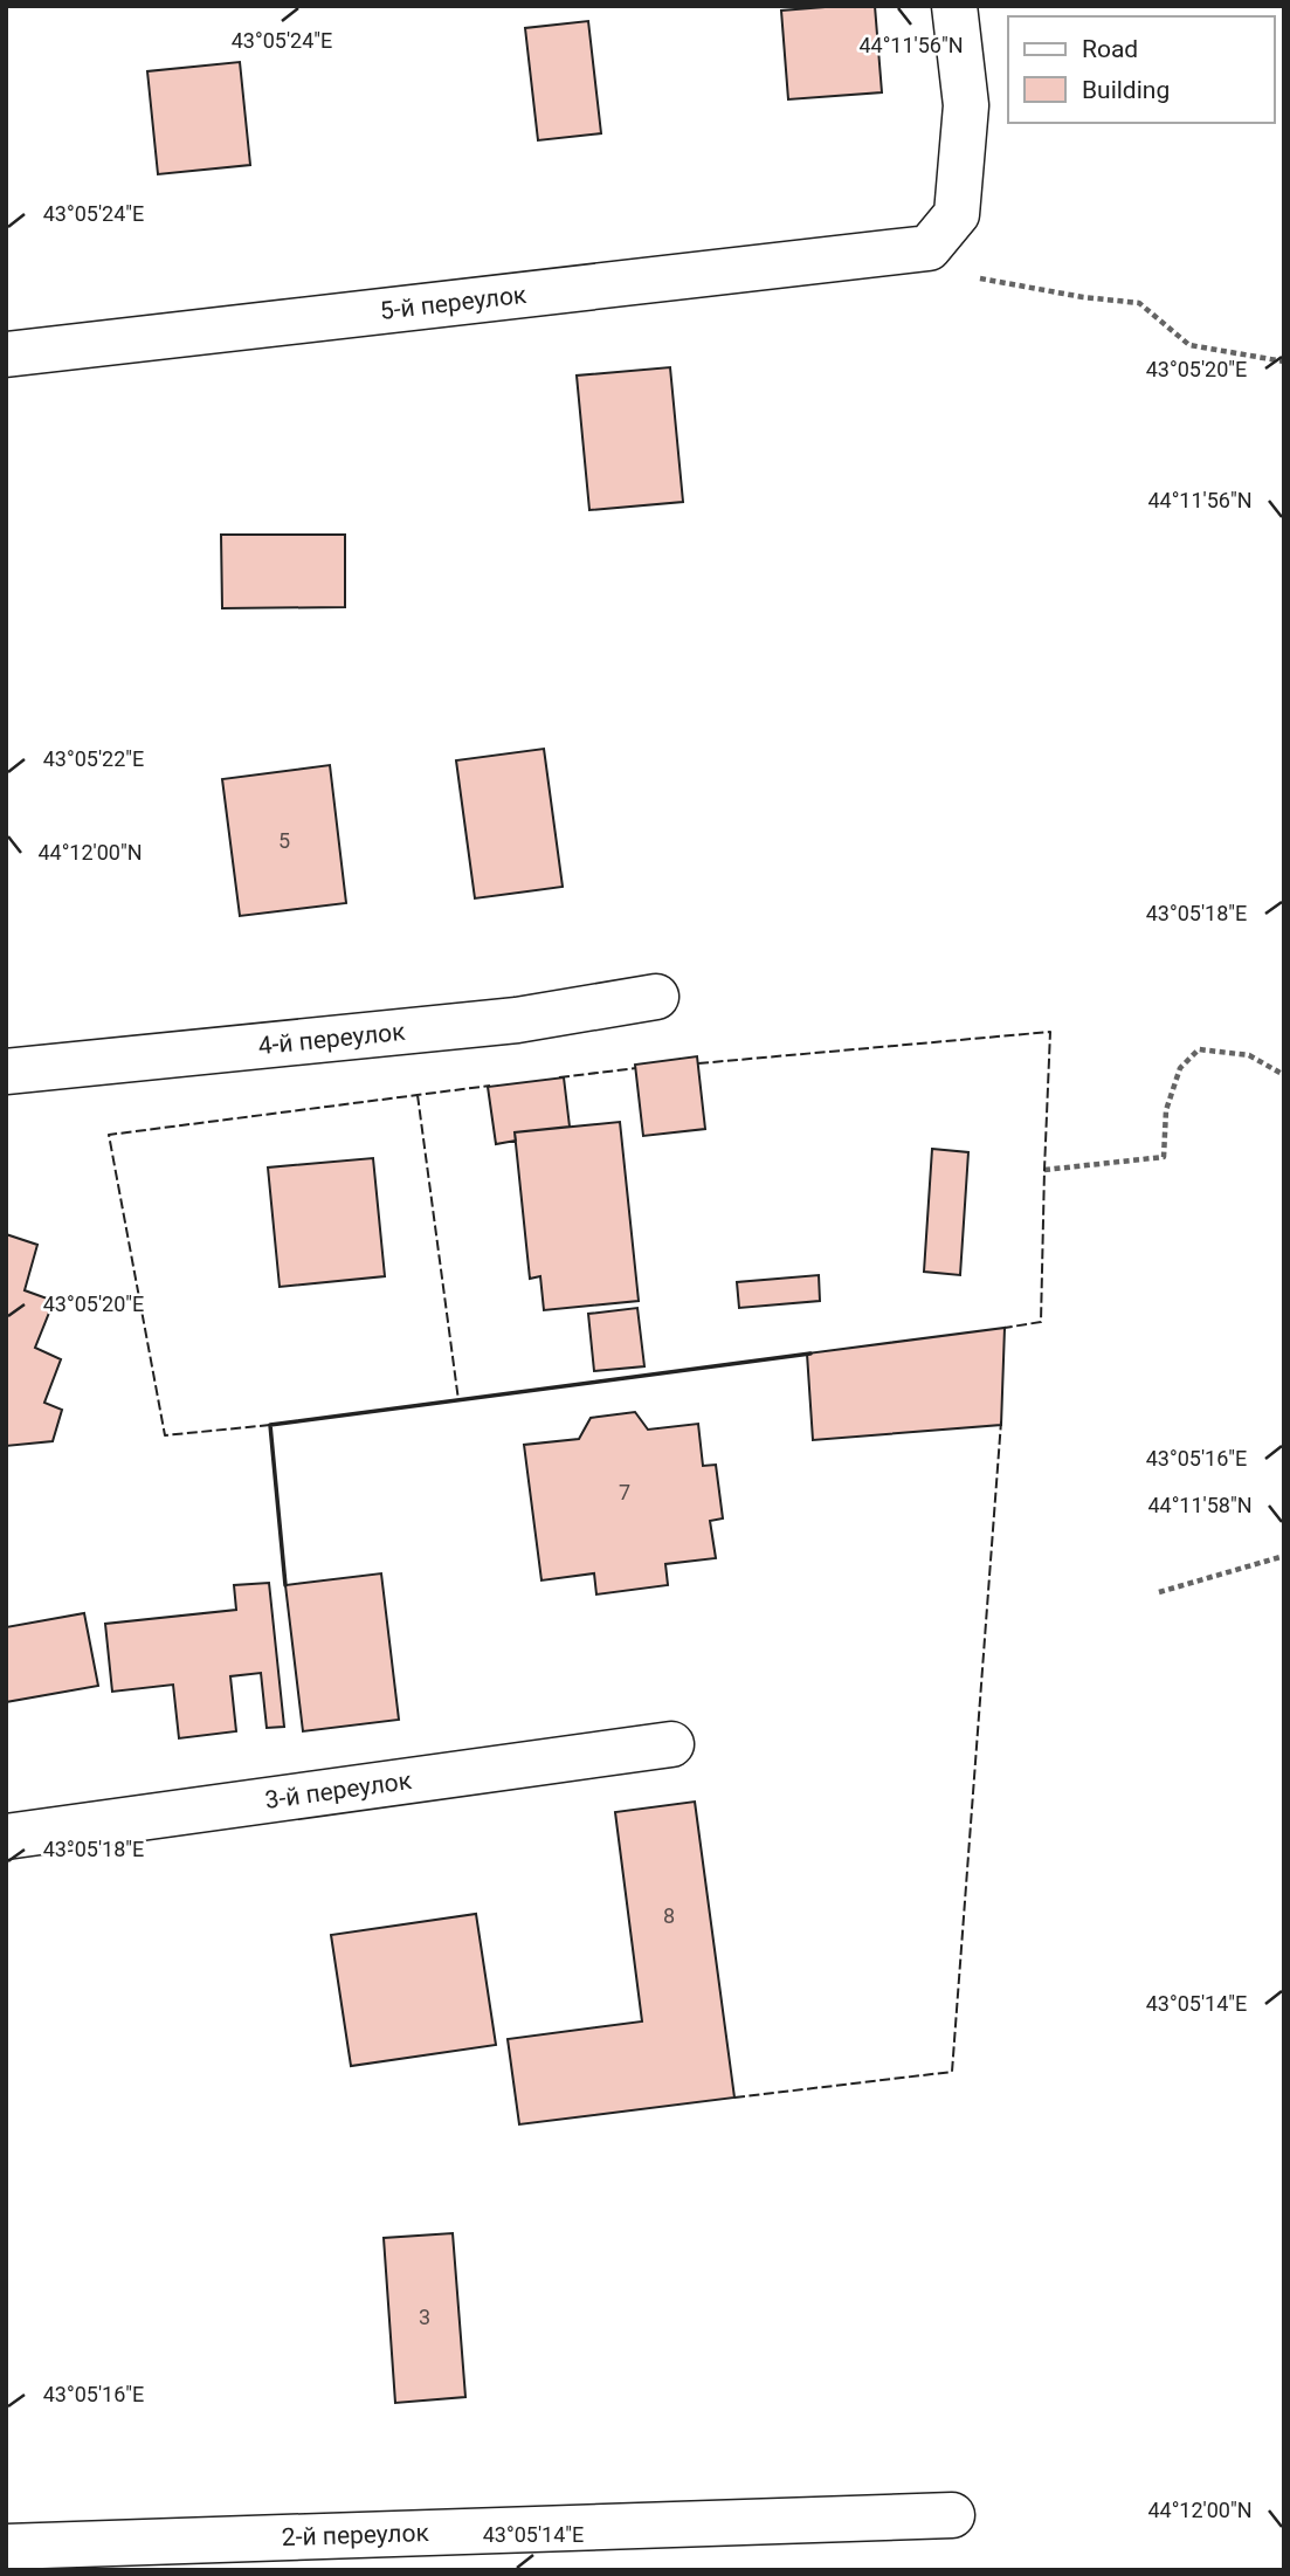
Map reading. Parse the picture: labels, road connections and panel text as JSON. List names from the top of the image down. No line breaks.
{"streets":{"street":["5-й переулок","4-й переулок","3-й переулок","2-й переулок"]},"house_numbers":["5","7","8","3"],"legend":["Road","Building"],"coordinates":["43°05'24\"E","44°11'56\"N","43°05'20\"E","43°05'22\"E","44°12'00\"N","43°05'18\"E","43°05'16\"E","44°11'58\"N","43°05'14\"E"]}
